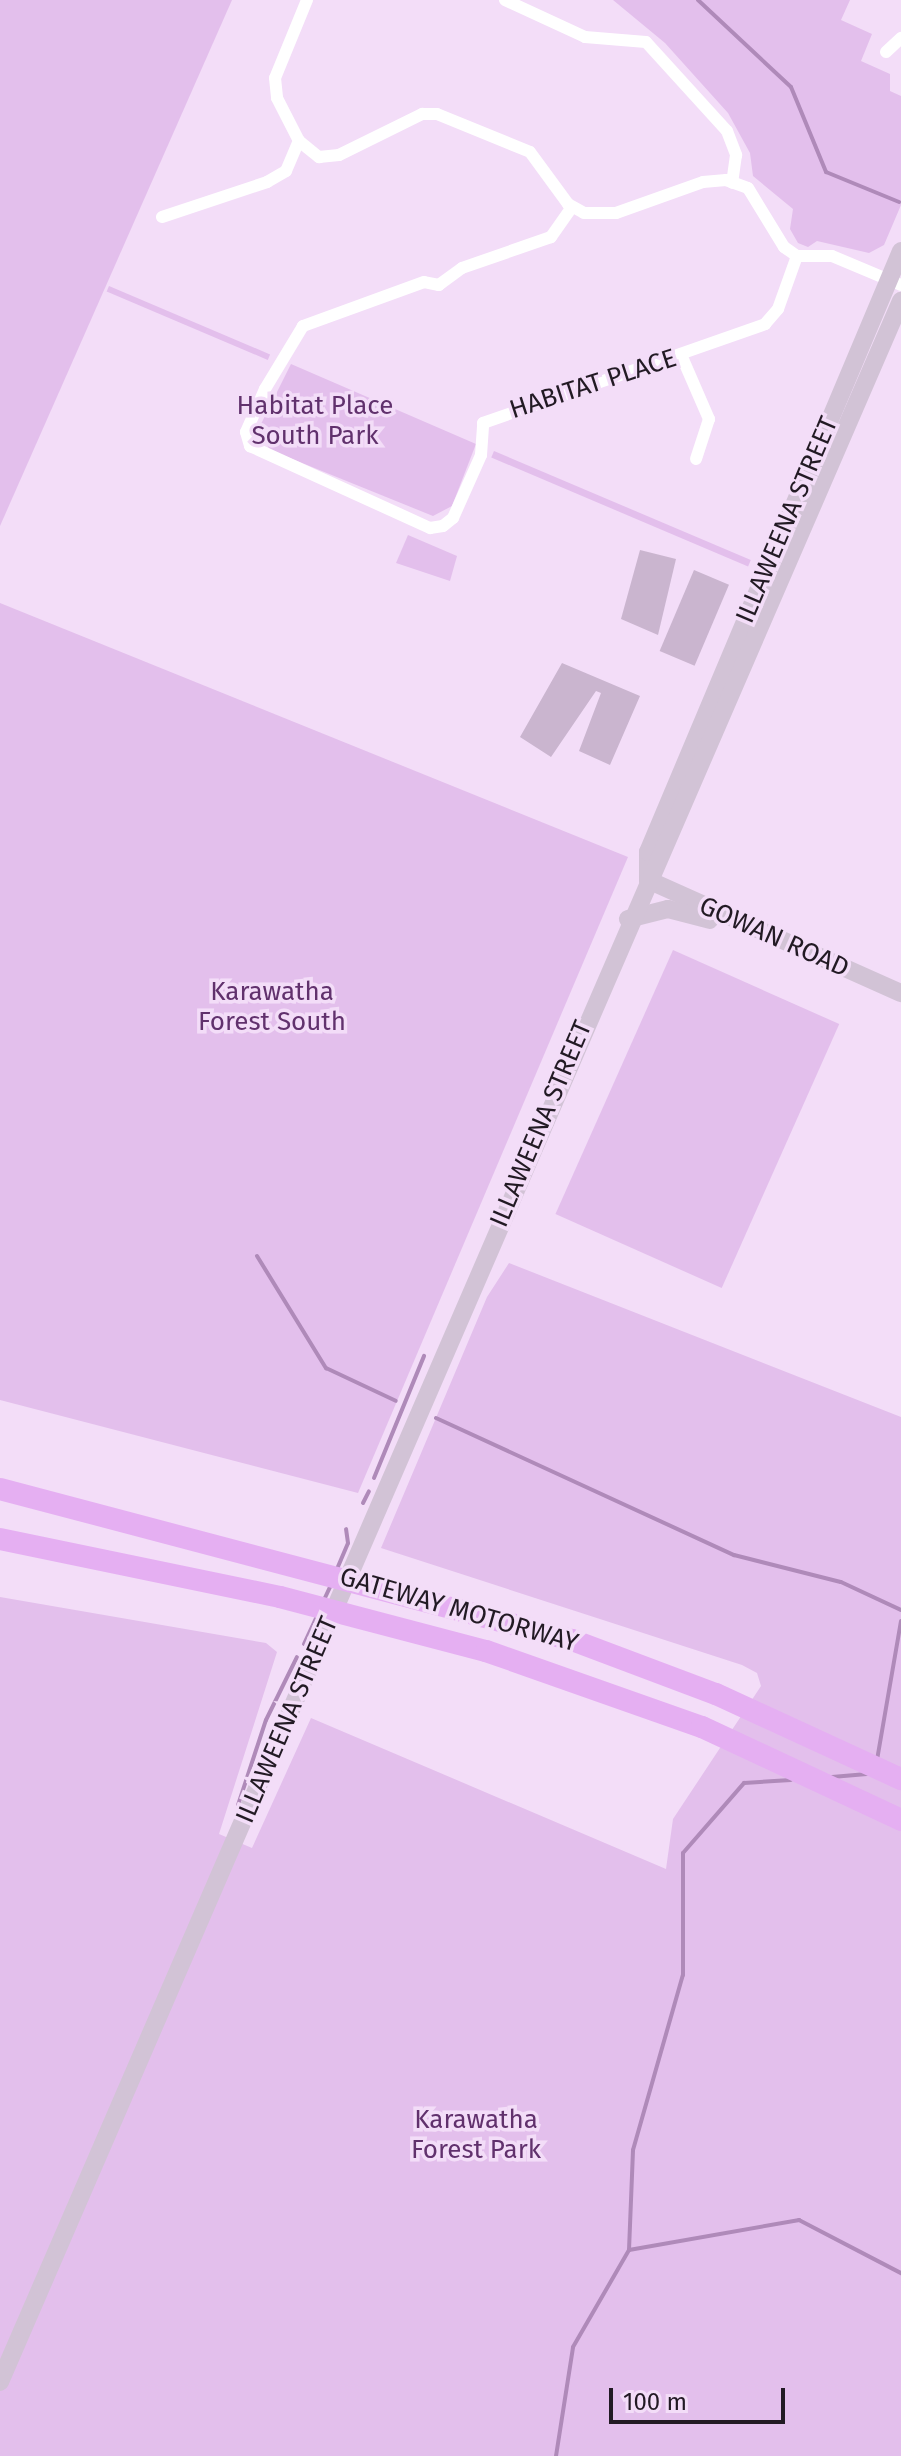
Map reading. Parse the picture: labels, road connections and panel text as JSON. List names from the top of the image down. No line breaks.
{"streets":{"highway":["GATEWAY MOTORWAY"],"main road":["ILLAWEENA STREET","GOWAN ROAD"],"street":["HABITAT PLACE"]},"crossings":[["ILLAWEENA STREET","GOWAN ROAD"]],"parks":["Habitat Place South Park","Karawatha Forest South","Karawatha Forest Park"],"scale_bar":"100 m"}
